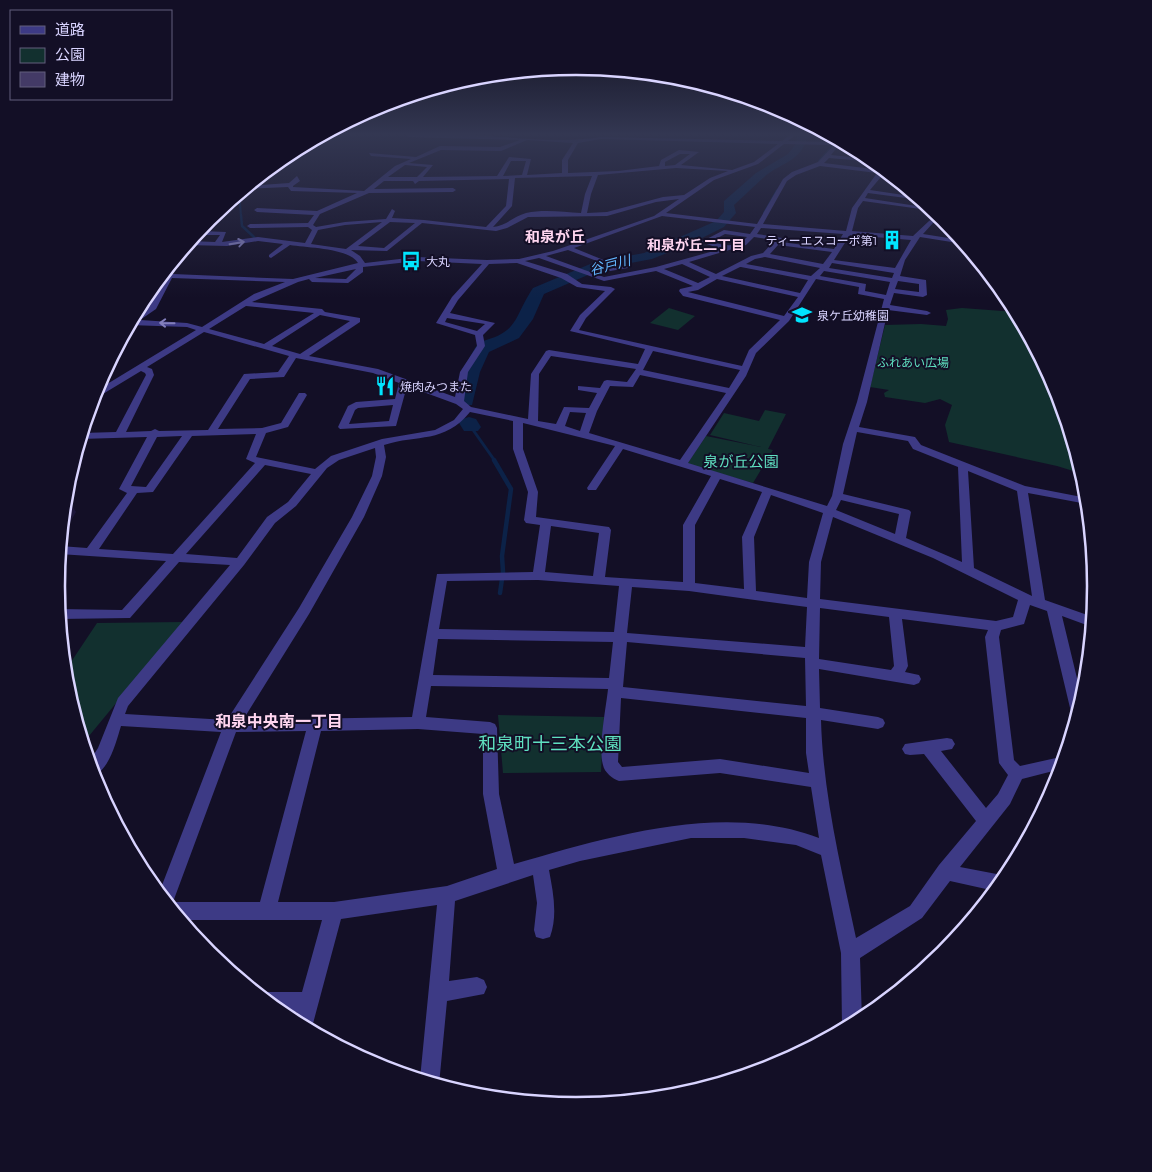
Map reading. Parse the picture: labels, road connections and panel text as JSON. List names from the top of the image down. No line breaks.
{"districts":["和泉が丘","和泉が丘二丁目","和泉中央南一丁目"],"water":["谷戸川"],"parks":["ふれあい広場","泉が丘公園","和泉町十三本公園"],"places":{"building":["ティーエスコーポ第1"],"bus stop":["大丸"],"school or university":["泉ケ丘幼稚園"],"restaurant":["焼肉みつまた"]},"legend":["道路","公園","建物"]}
